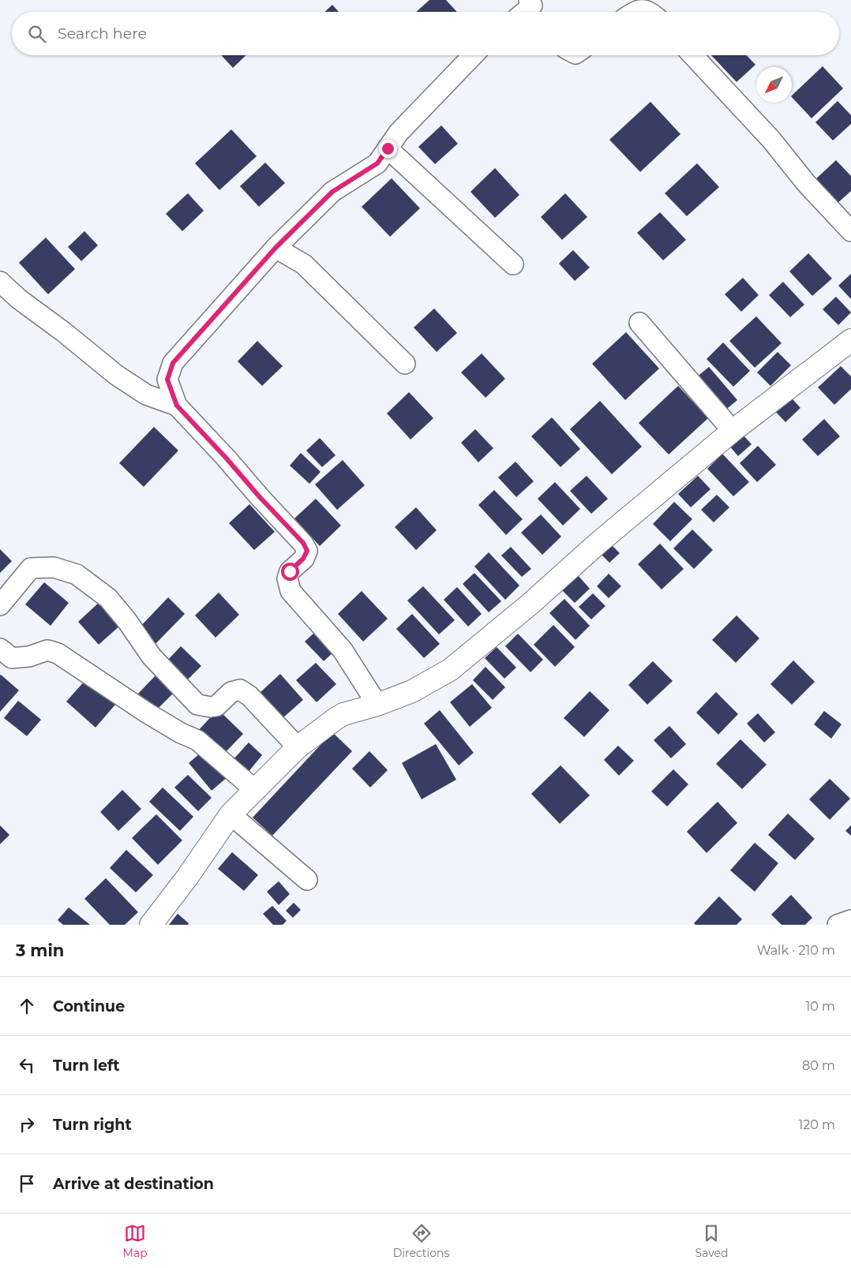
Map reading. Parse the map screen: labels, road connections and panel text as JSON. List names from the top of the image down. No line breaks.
{"north":"bottom left","page":{"search":"Search here","heading":["3 min","Walk · 210 m"],"list":[["Continue","10 m"],["Turn left","80 m"],["Turn right","120 m"],"Arrive at destination"],"nav":["Map","Directions","Saved"]}}
